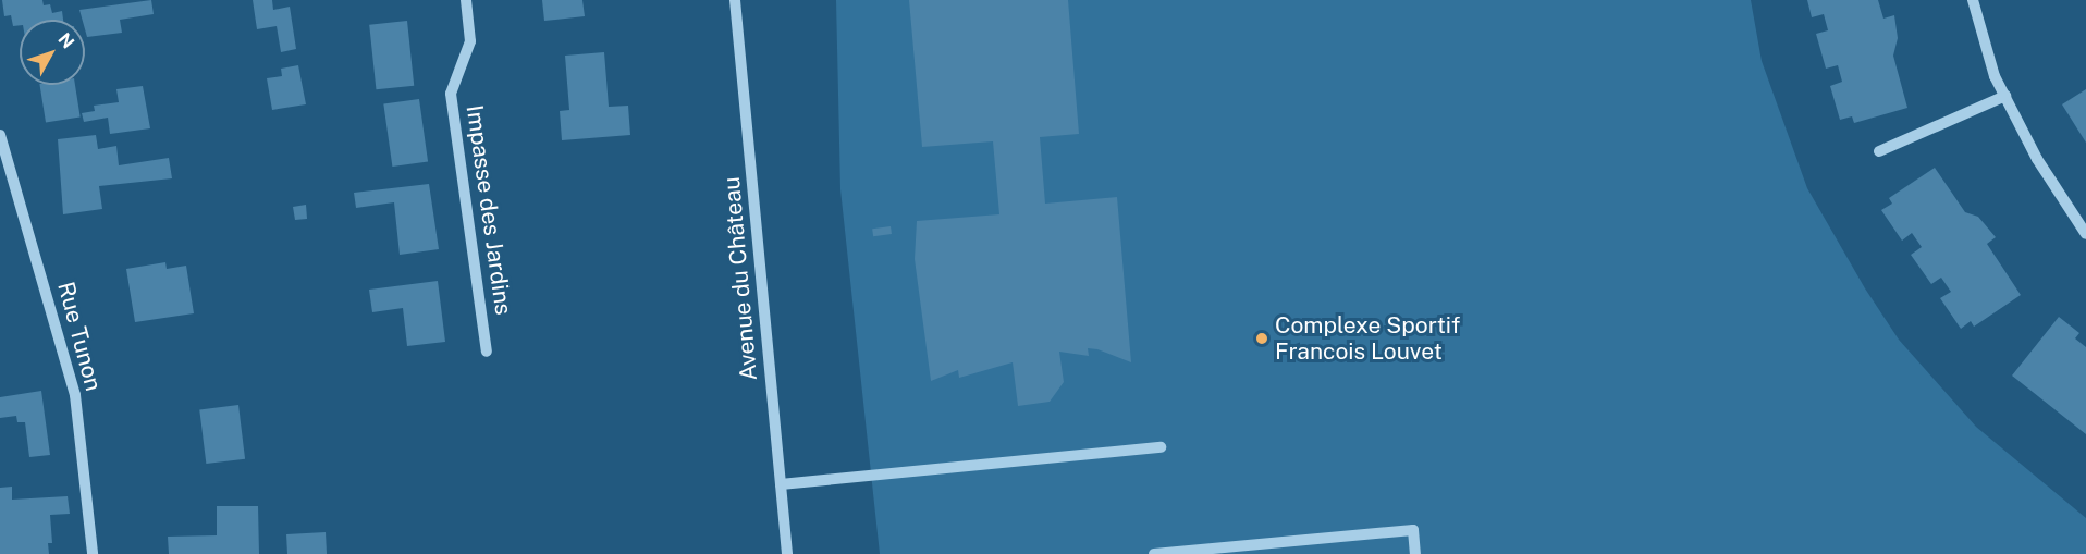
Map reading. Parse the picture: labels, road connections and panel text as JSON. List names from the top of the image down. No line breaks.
{"streets":{"street":["Impasse des Jardins","Avenue du Château","Rue Tunon"]},"places":["Complexe Sportif Francois Louvet"],"north":"top right"}
